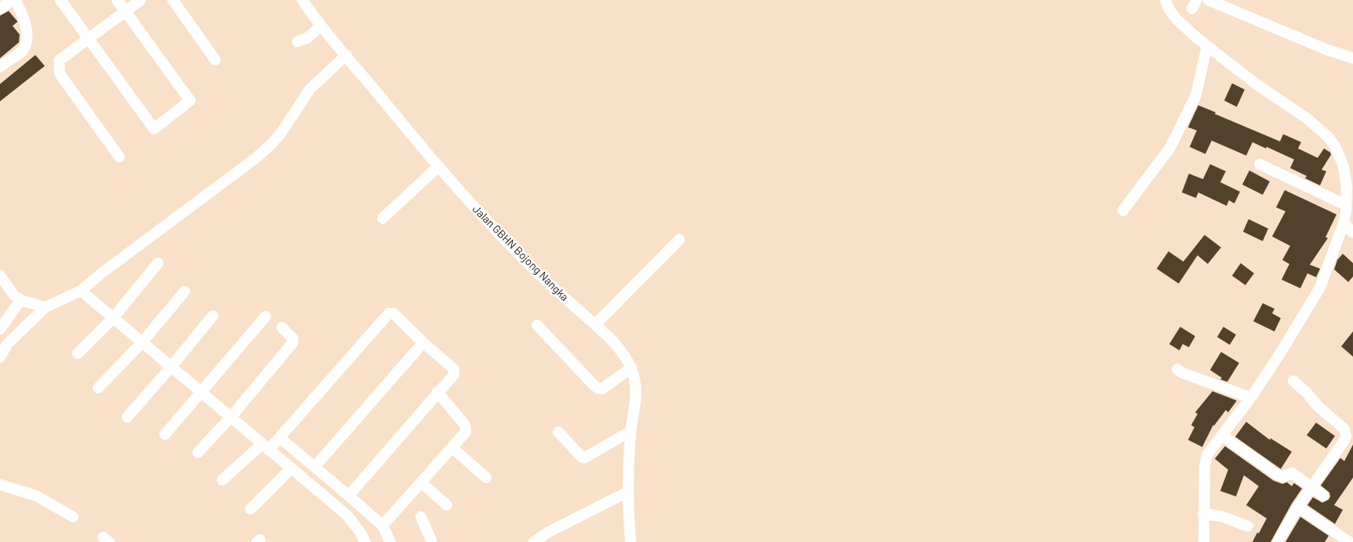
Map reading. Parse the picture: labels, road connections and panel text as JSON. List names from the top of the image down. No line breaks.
{"streets":{"street":["Jalan GBHN Bojong Nangka"]}}
